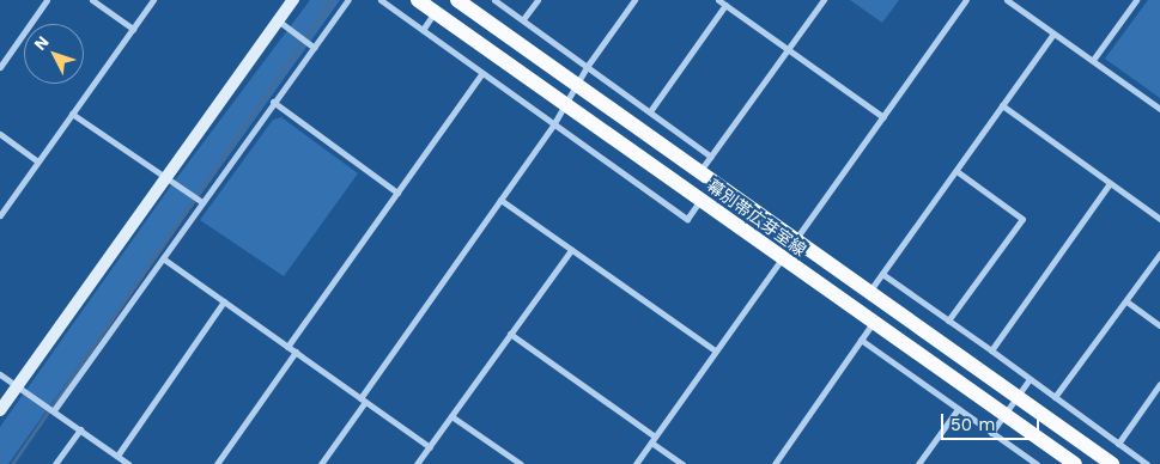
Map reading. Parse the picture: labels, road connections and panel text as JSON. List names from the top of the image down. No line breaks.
{"streets":{"main road":["幕別帯広芽室線"]},"scale_bar":"50 m","north":"top left"}
